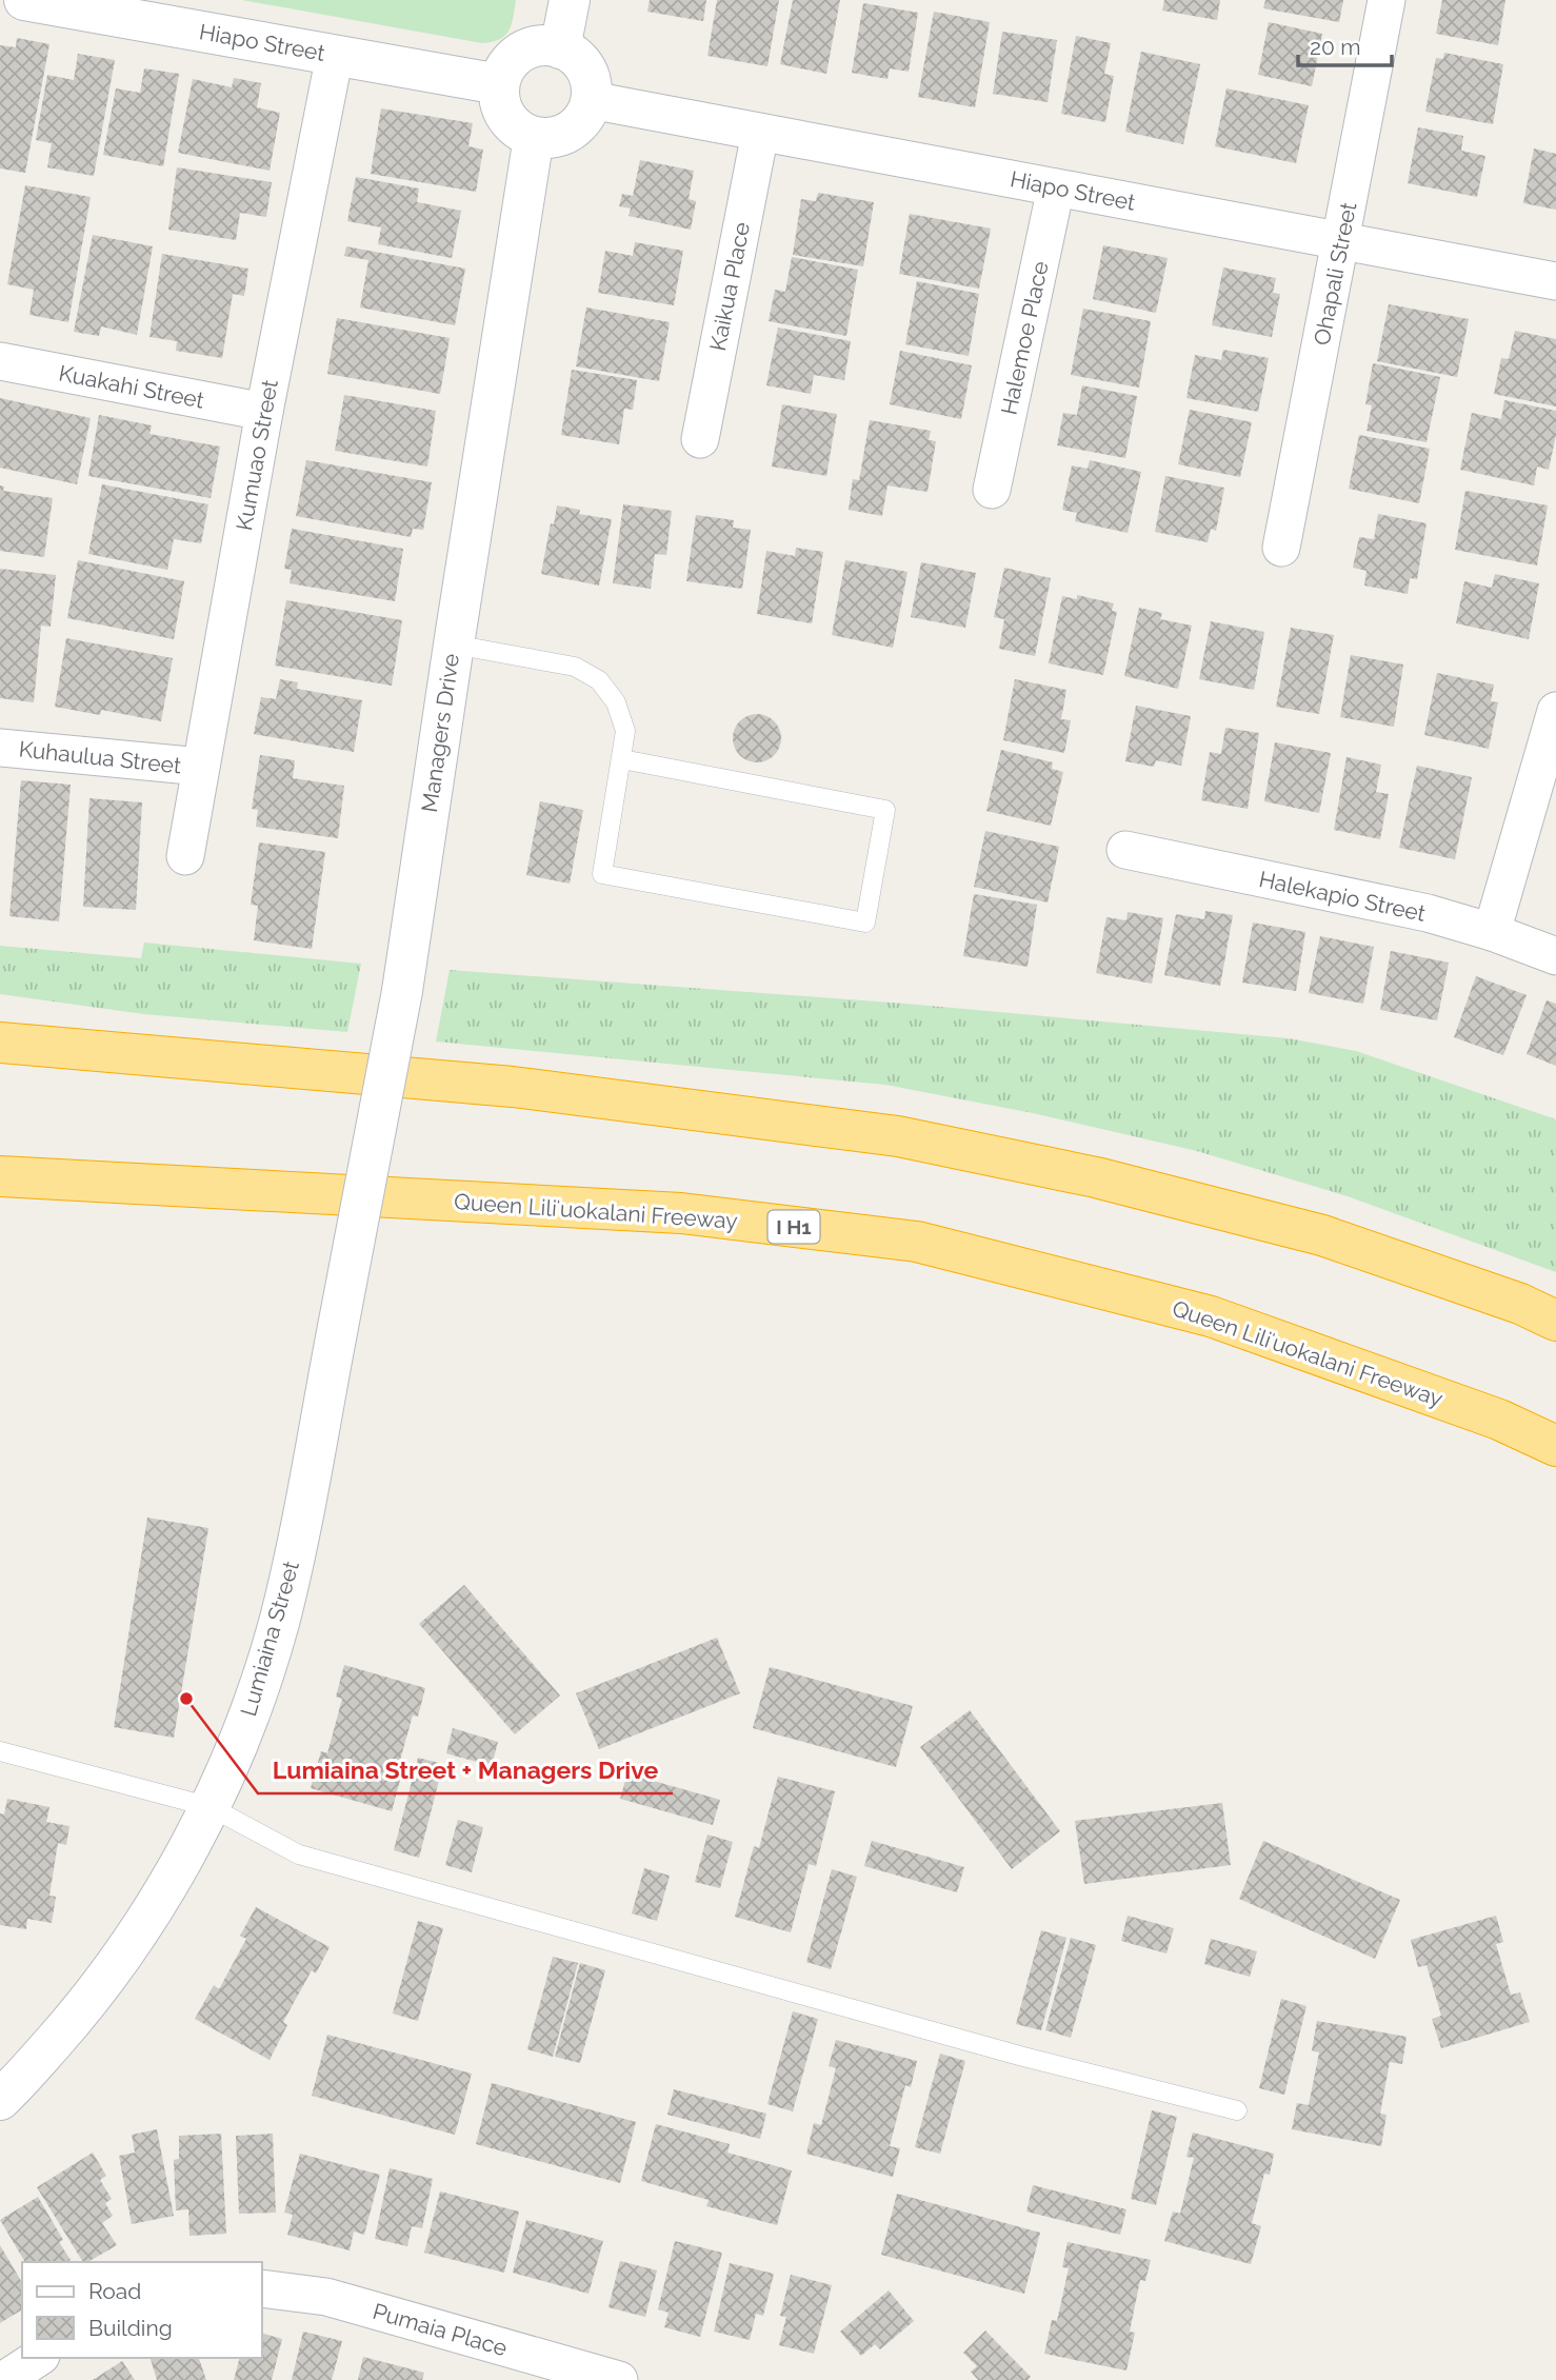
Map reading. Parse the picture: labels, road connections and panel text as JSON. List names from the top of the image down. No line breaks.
{"streets":{"highway":["Queen Liliʻuokalani Freeway","I H1"],"street":["Hiapo Street","Ohapali Street","Kaikua Place","Halemoe Place","Kuakahi Street","Kumuao Street","Managers Drive","Kuhaulua Street","Halekapio Street","Lumiaina Street","Pumaia Place"]},"crossings":[["Hiapo Street","Ohapali Street"],["Hiapo Street","Kaikua Place"],["Hiapo Street","Halemoe Place"],["Hiapo Street","Kumuao Street"],["Hiapo Street","Managers Drive"],["Kuakahi Street","Kumuao Street"],["Kumuao Street","Kuhaulua Street"],["Managers Drive","Lumiaina Street"]],"places":["Lumiaina Street + Managers Drive"],"legend":["Road","Building"],"scale_bar":"20 m"}
